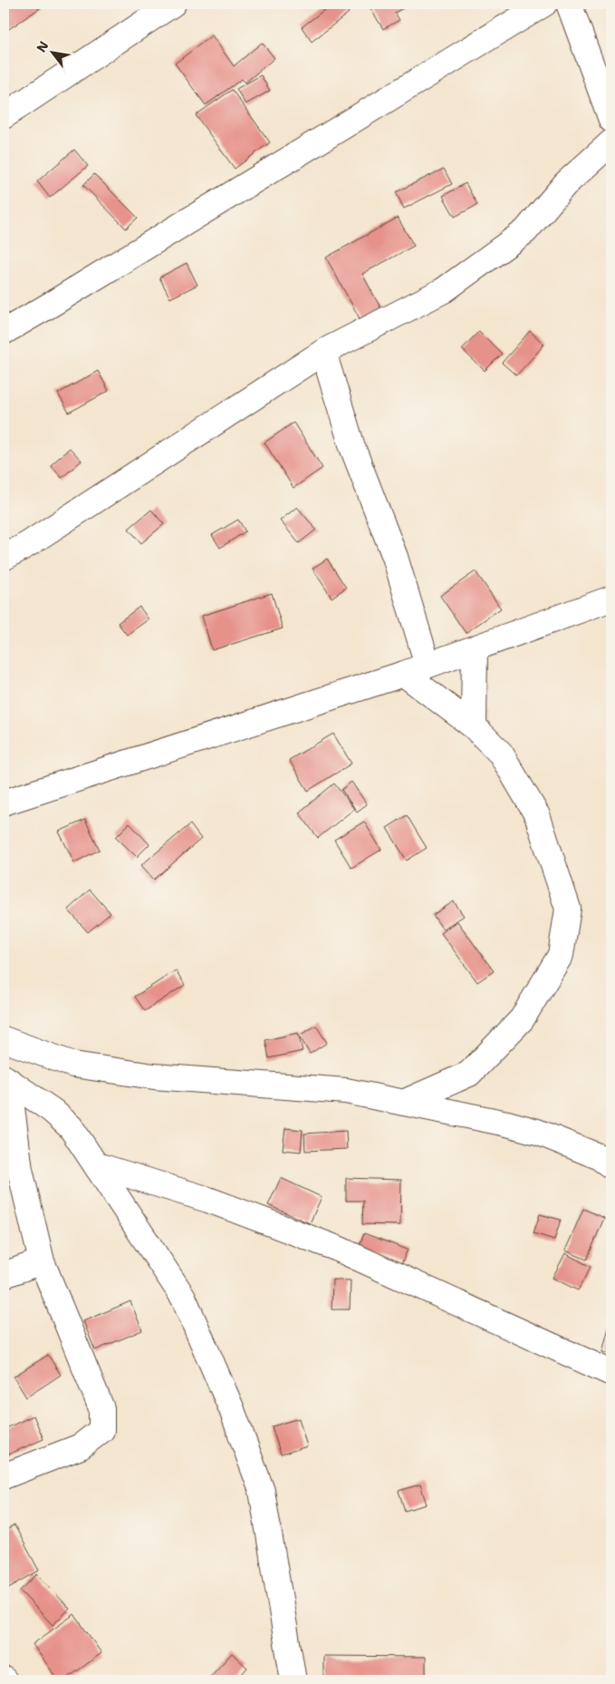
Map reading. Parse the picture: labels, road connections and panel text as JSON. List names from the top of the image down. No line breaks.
{"north":"top left"}
